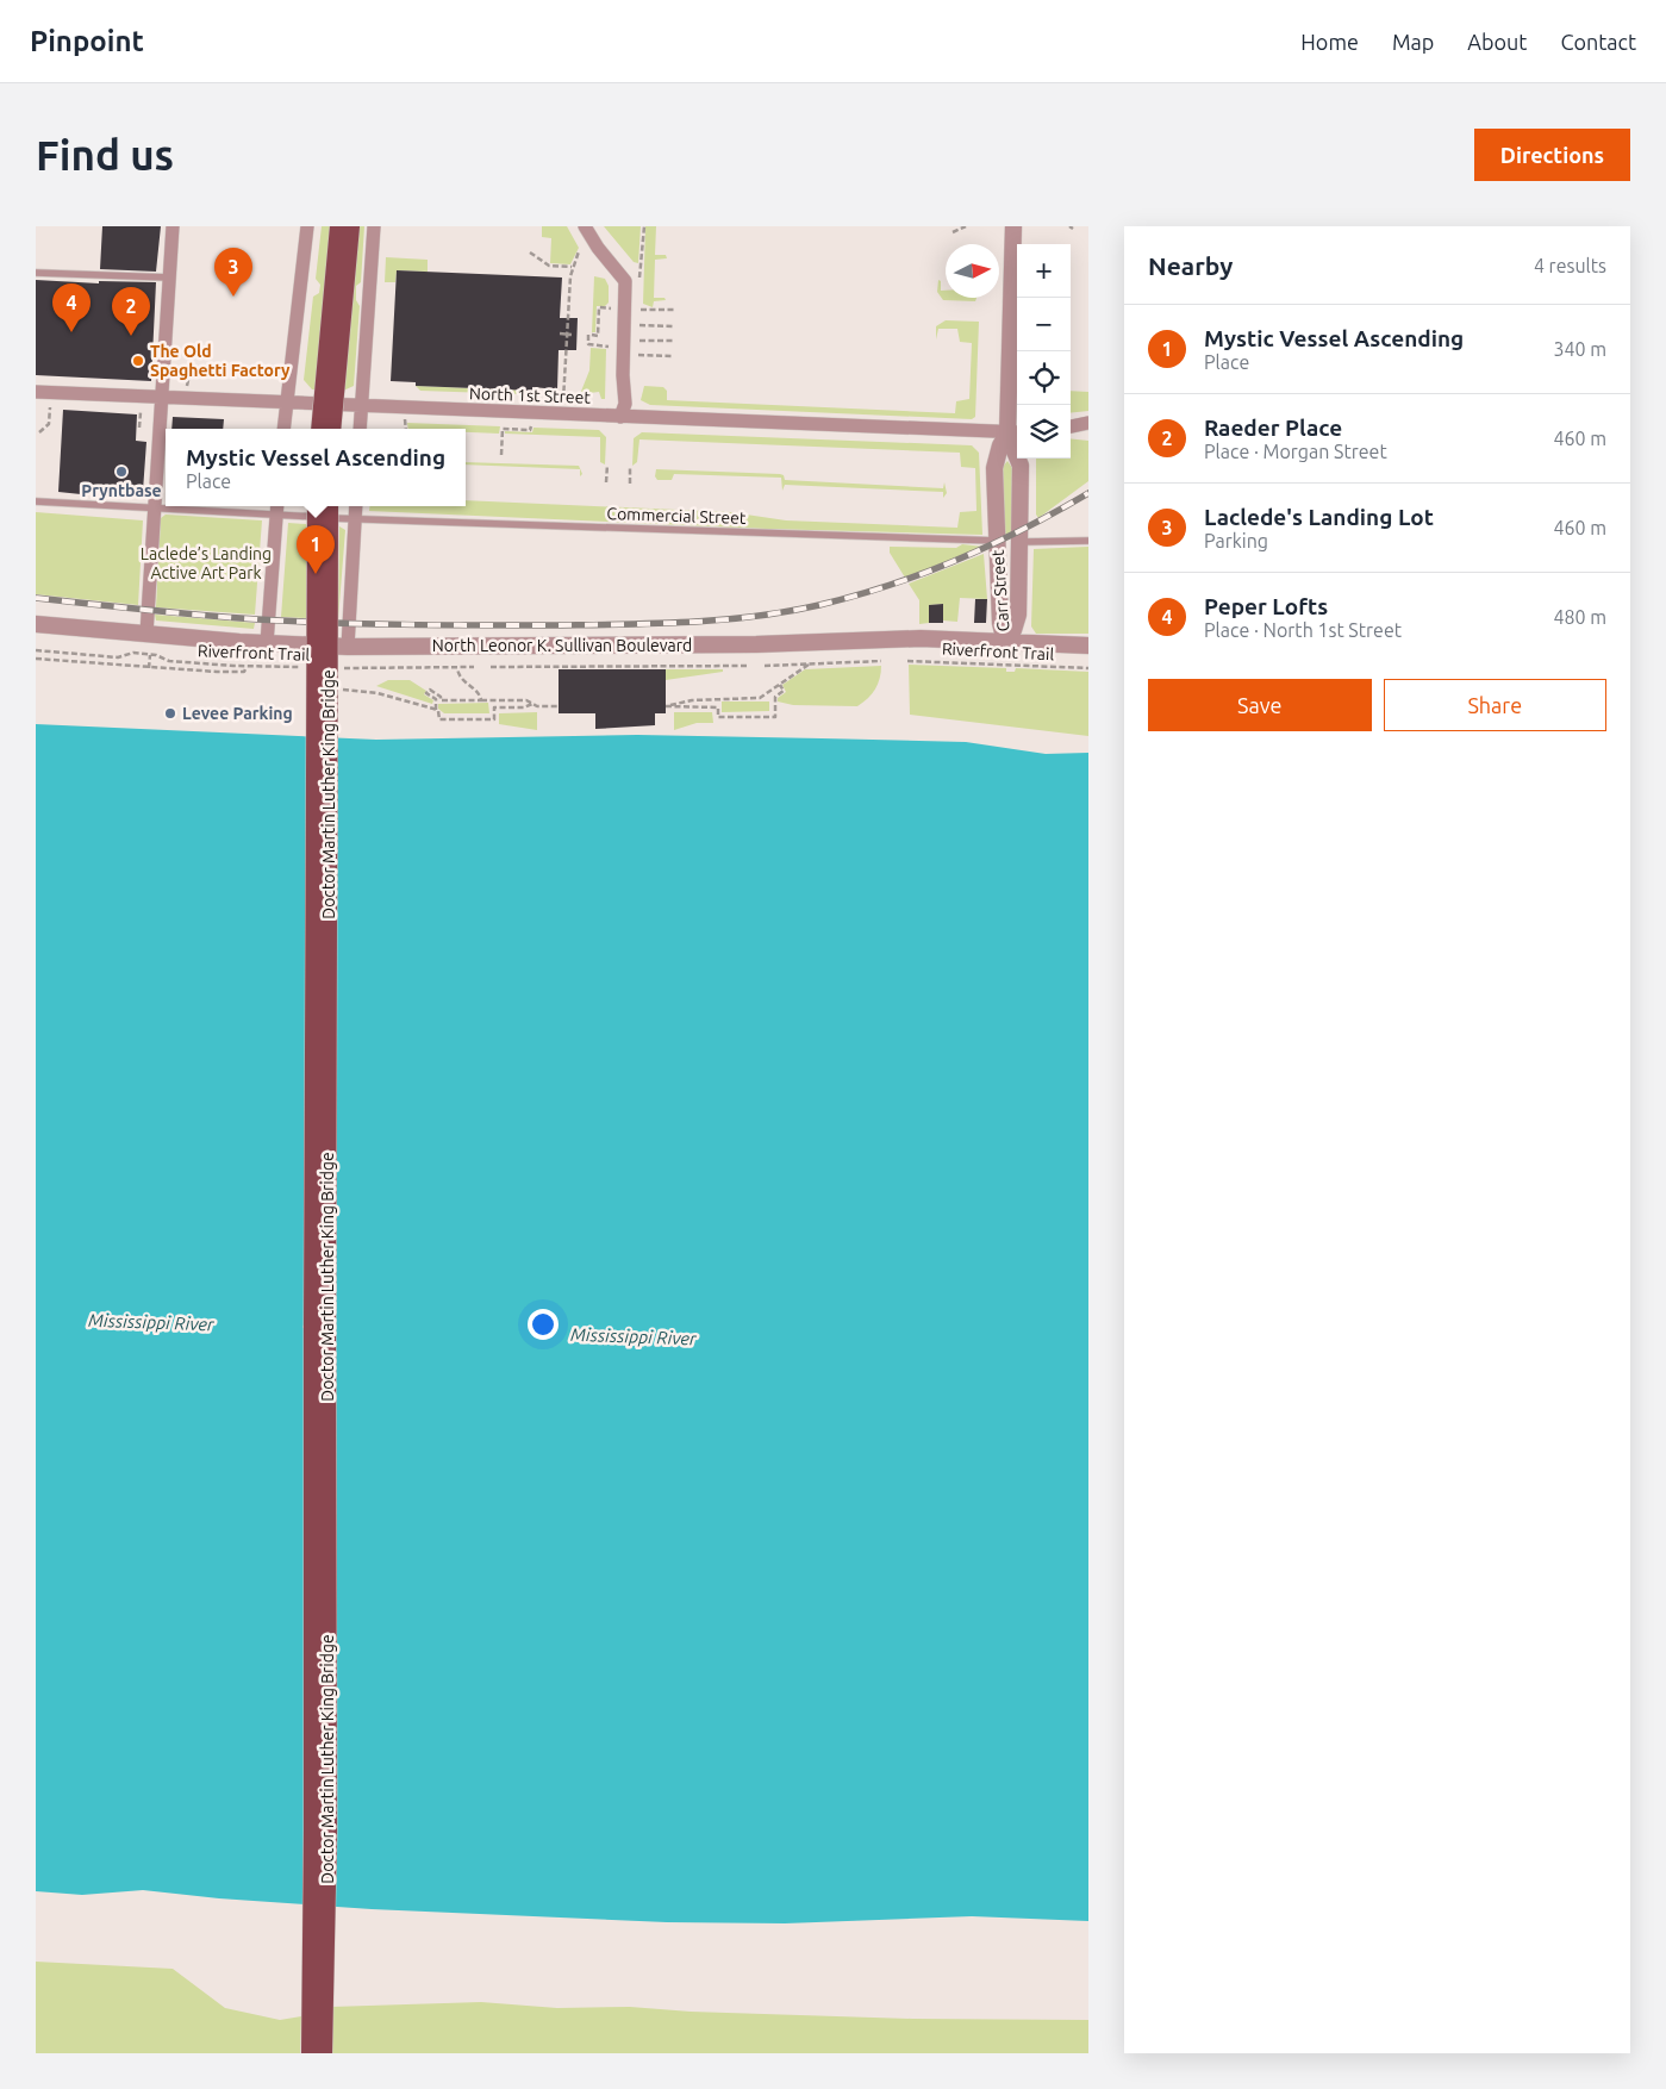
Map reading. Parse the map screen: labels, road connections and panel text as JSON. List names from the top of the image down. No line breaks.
{"streets":{"main road":["Doctor Martin Luther King Bridge"],"street":["North 1st Street","Carr Street","North Leonor K. Sullivan Boulevard"],"lane":["Commercial Street"],"path":["Riverfront Trail"]},"crossings":[["North 1st Street","Carr Street"],["Commercial Street","Carr Street"],["Carr Street","North Leonor K. Sullivan Boulevard"]],"water":["Mississippi River"],"parks":["Laclede’s Landing Active Art Park"],"places":["The Old Spaghetti Factory","Pryntbase","Levee Parking"],"north":"right","page":{"header":"Pinpoint","nav":["Home","Map","About","Contact"],"buttons":["Directions",["Save","Share"]],"title":"Find us","heading":["Nearby","4 results"],"map_buttons":["+","−"],"pins":["3","4","2","1"],"list":[{"mark":"1","name":"Mystic Vessel Ascending","note":"Place","value":"340 m"},{"mark":"2","name":"Raeder Place","note":"Place · Morgan Street","value":"460 m"},{"mark":"3","name":"Laclede's Landing Lot","note":"Parking","value":"460 m"},{"mark":"4","name":"Peper Lofts","note":"Place · North 1st Street","value":"480 m"}],"popup":["Mystic Vessel Ascending","Place"]}}
